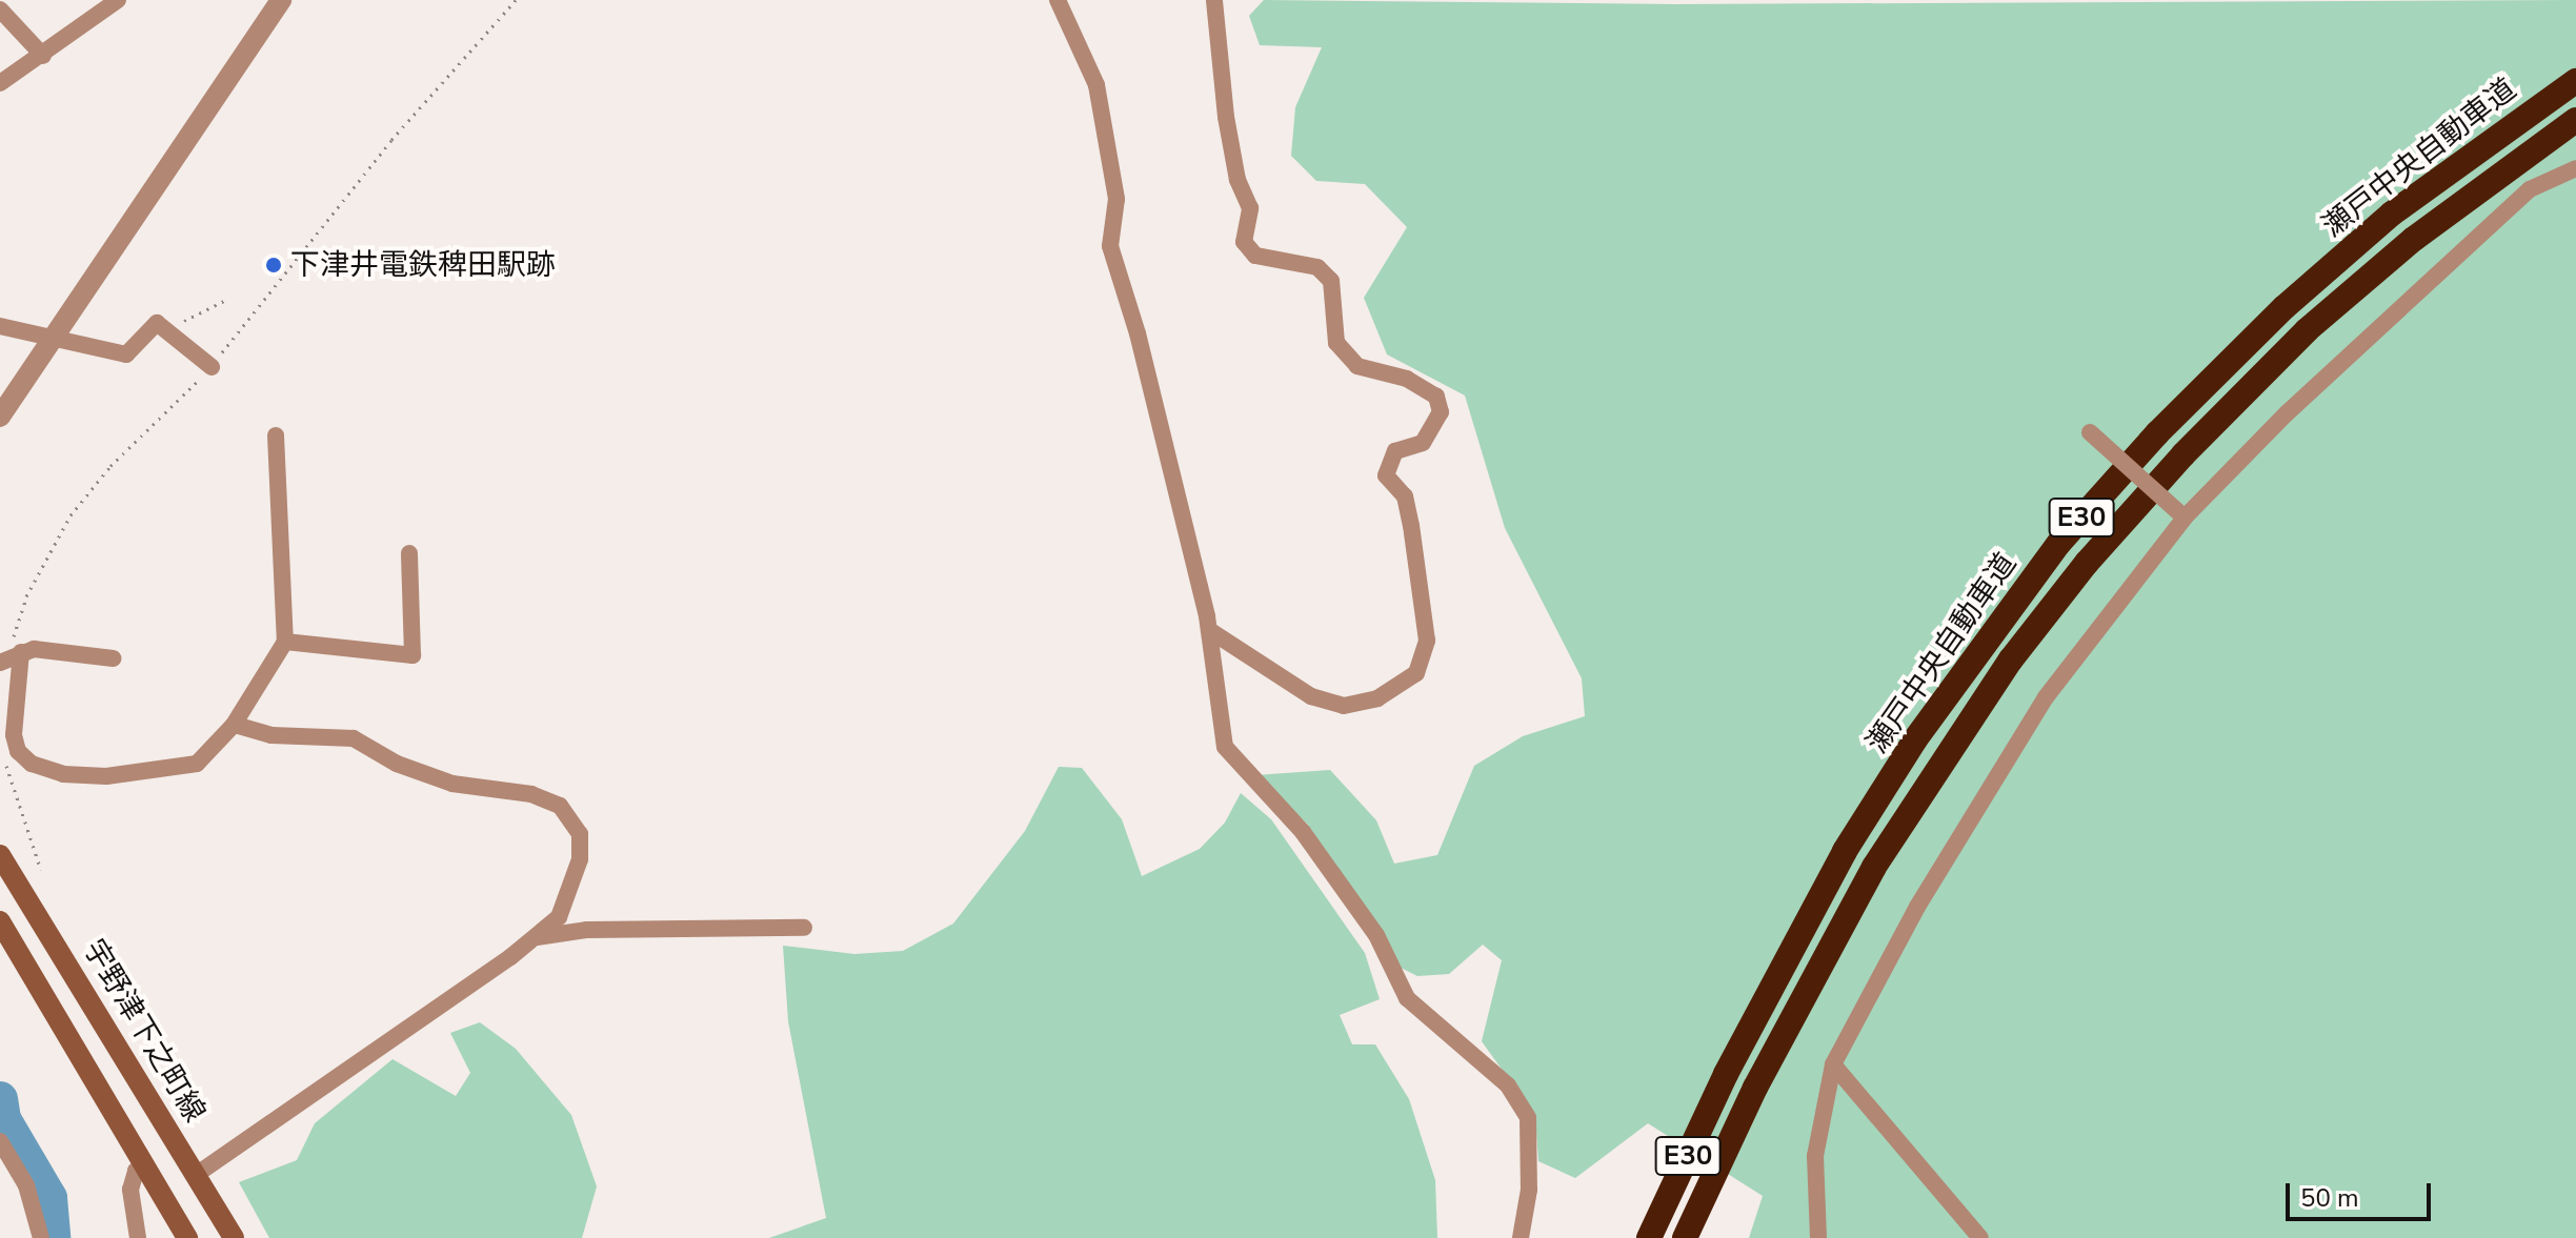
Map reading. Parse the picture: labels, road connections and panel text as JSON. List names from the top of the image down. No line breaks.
{"streets":{"highway":["瀬戸中央自動車道","E30"],"main road":["宇野津下之町線"]},"places":["下津井電鉄稗田駅跡"],"scale_bar":"50 m"}
